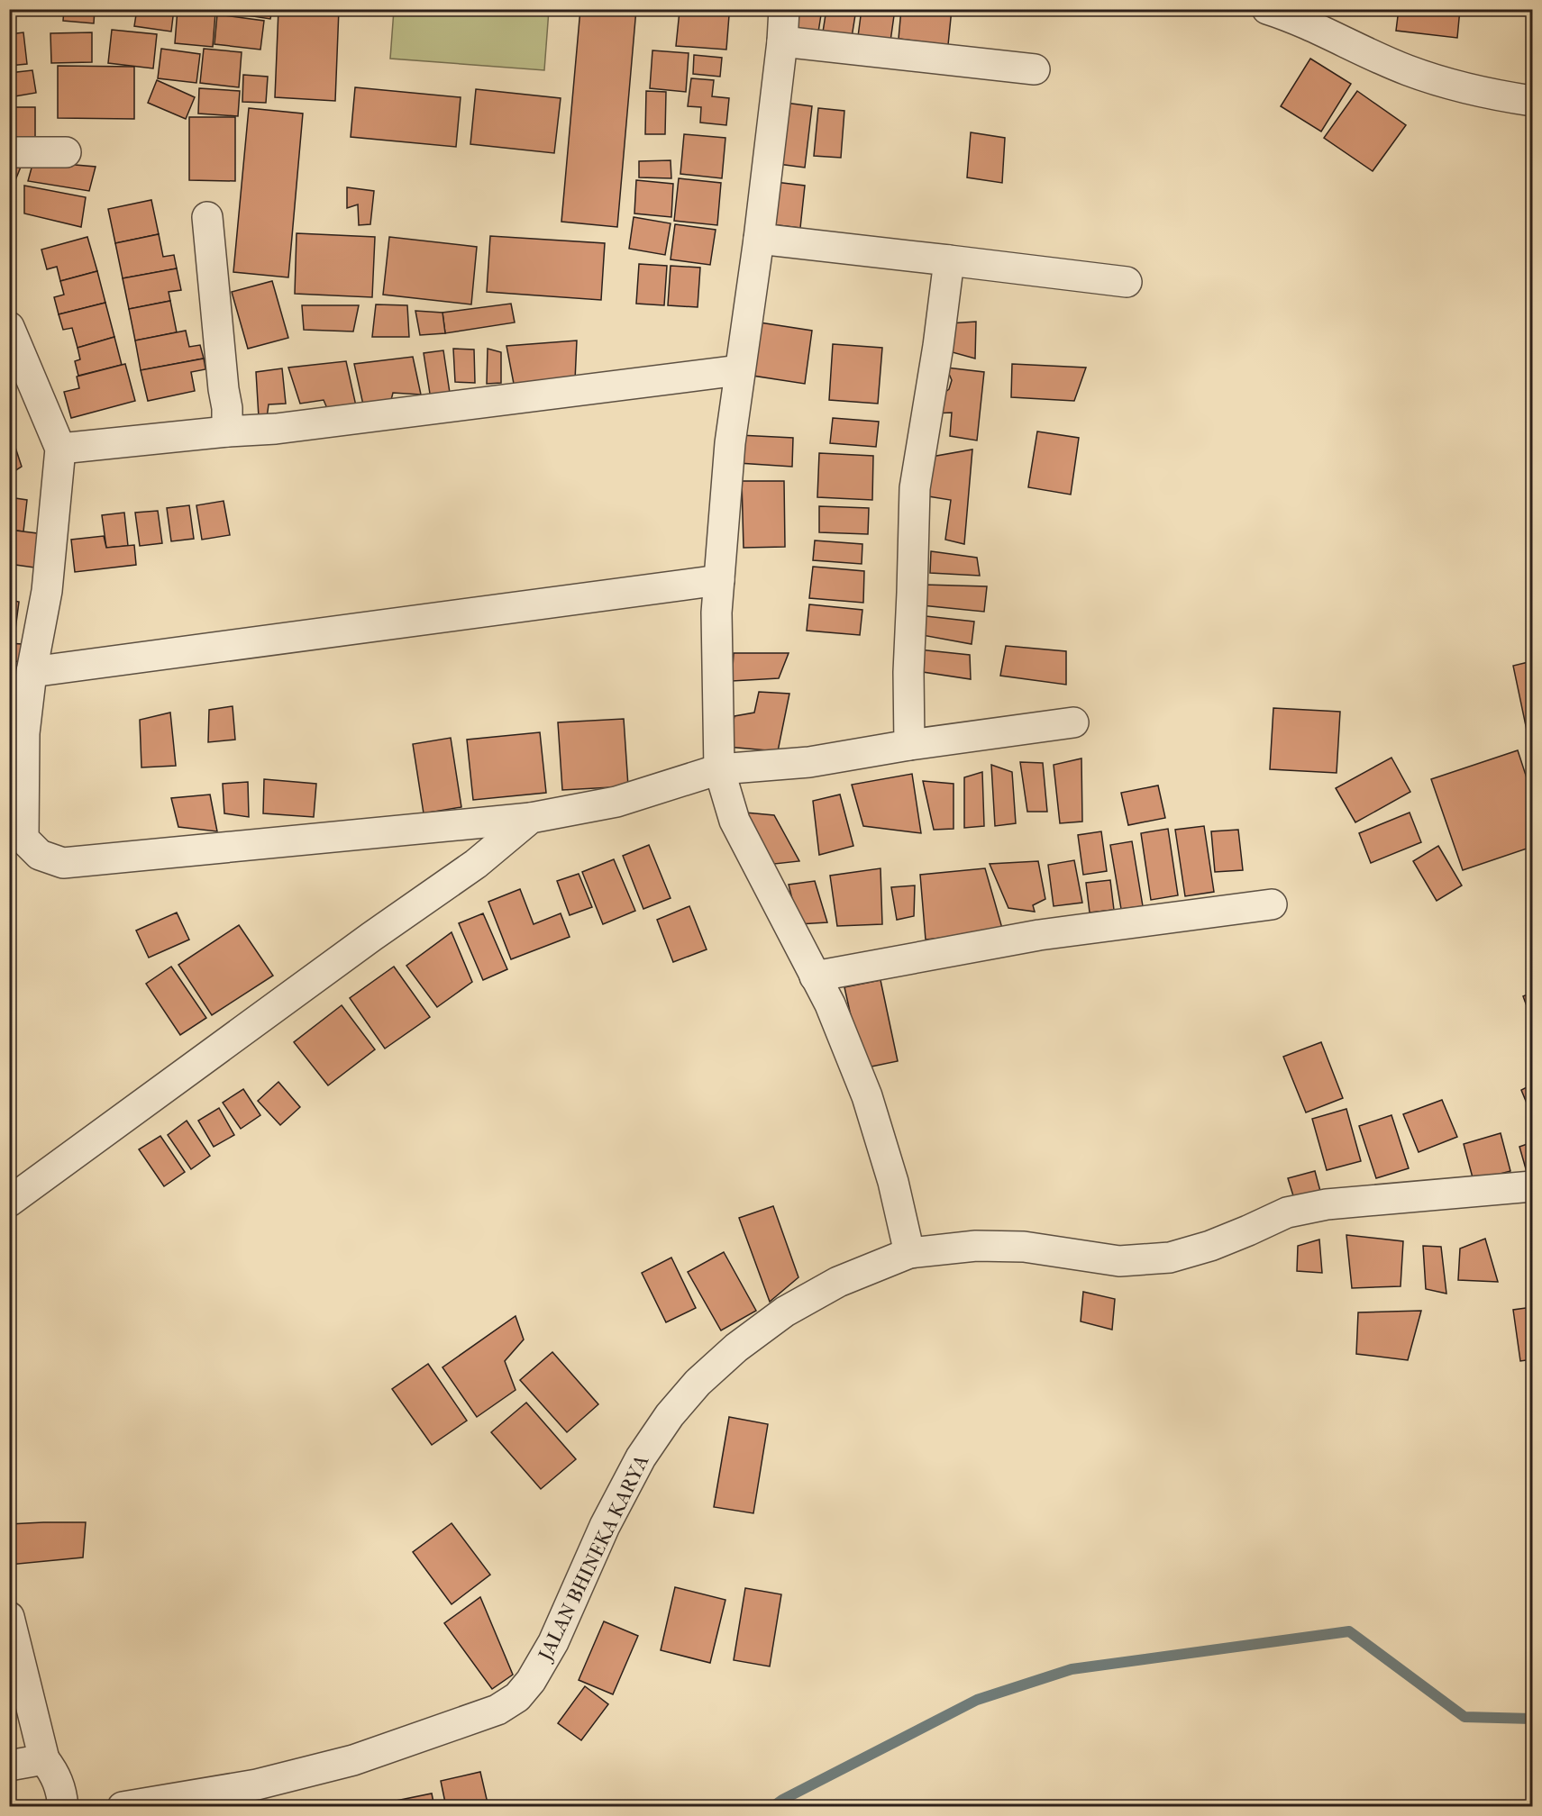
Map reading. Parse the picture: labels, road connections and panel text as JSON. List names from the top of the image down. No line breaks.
{"streets":{"street":["JALAN BHINEKA KARYA"]}}
